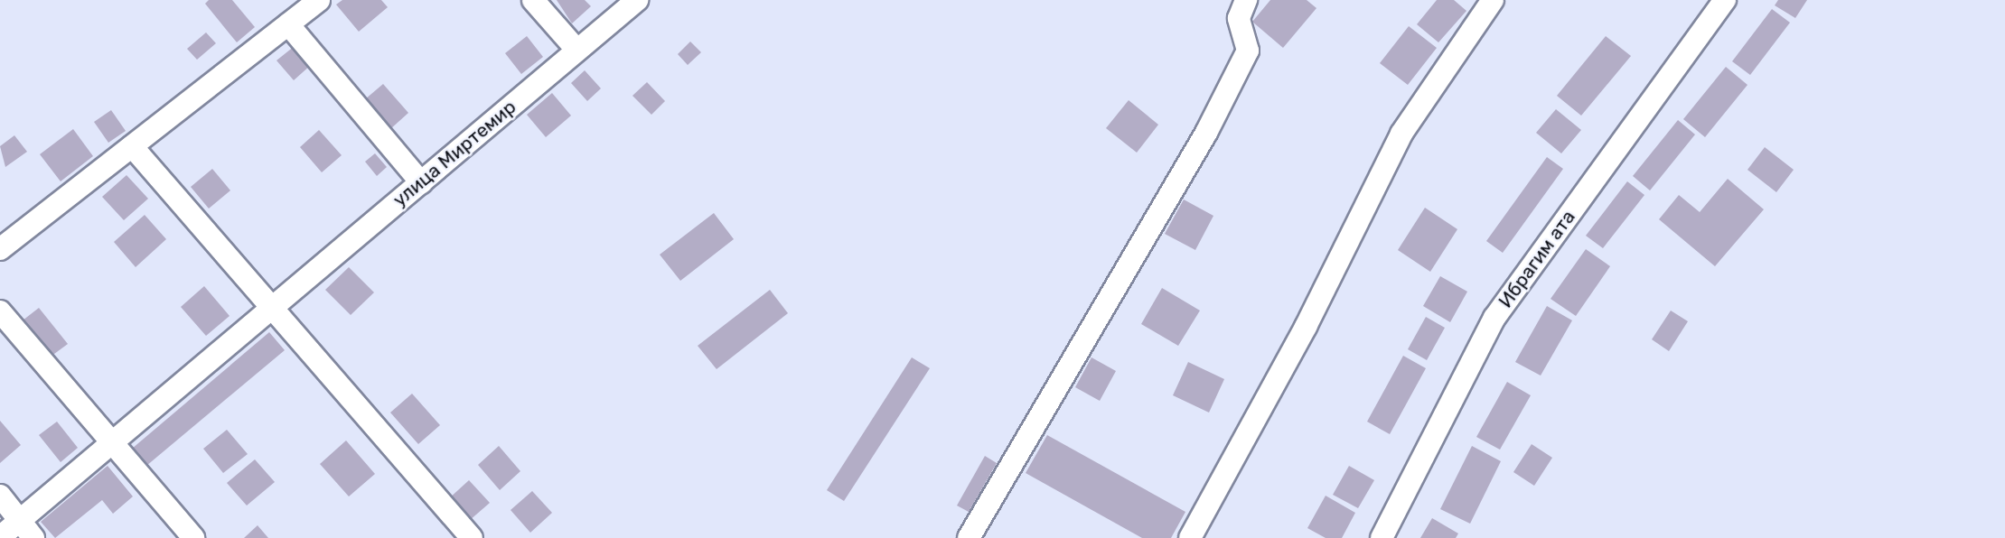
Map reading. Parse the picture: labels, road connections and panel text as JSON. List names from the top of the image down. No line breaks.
{"streets":{"street":["улица Миртемир","Ибрагим ата"]}}
